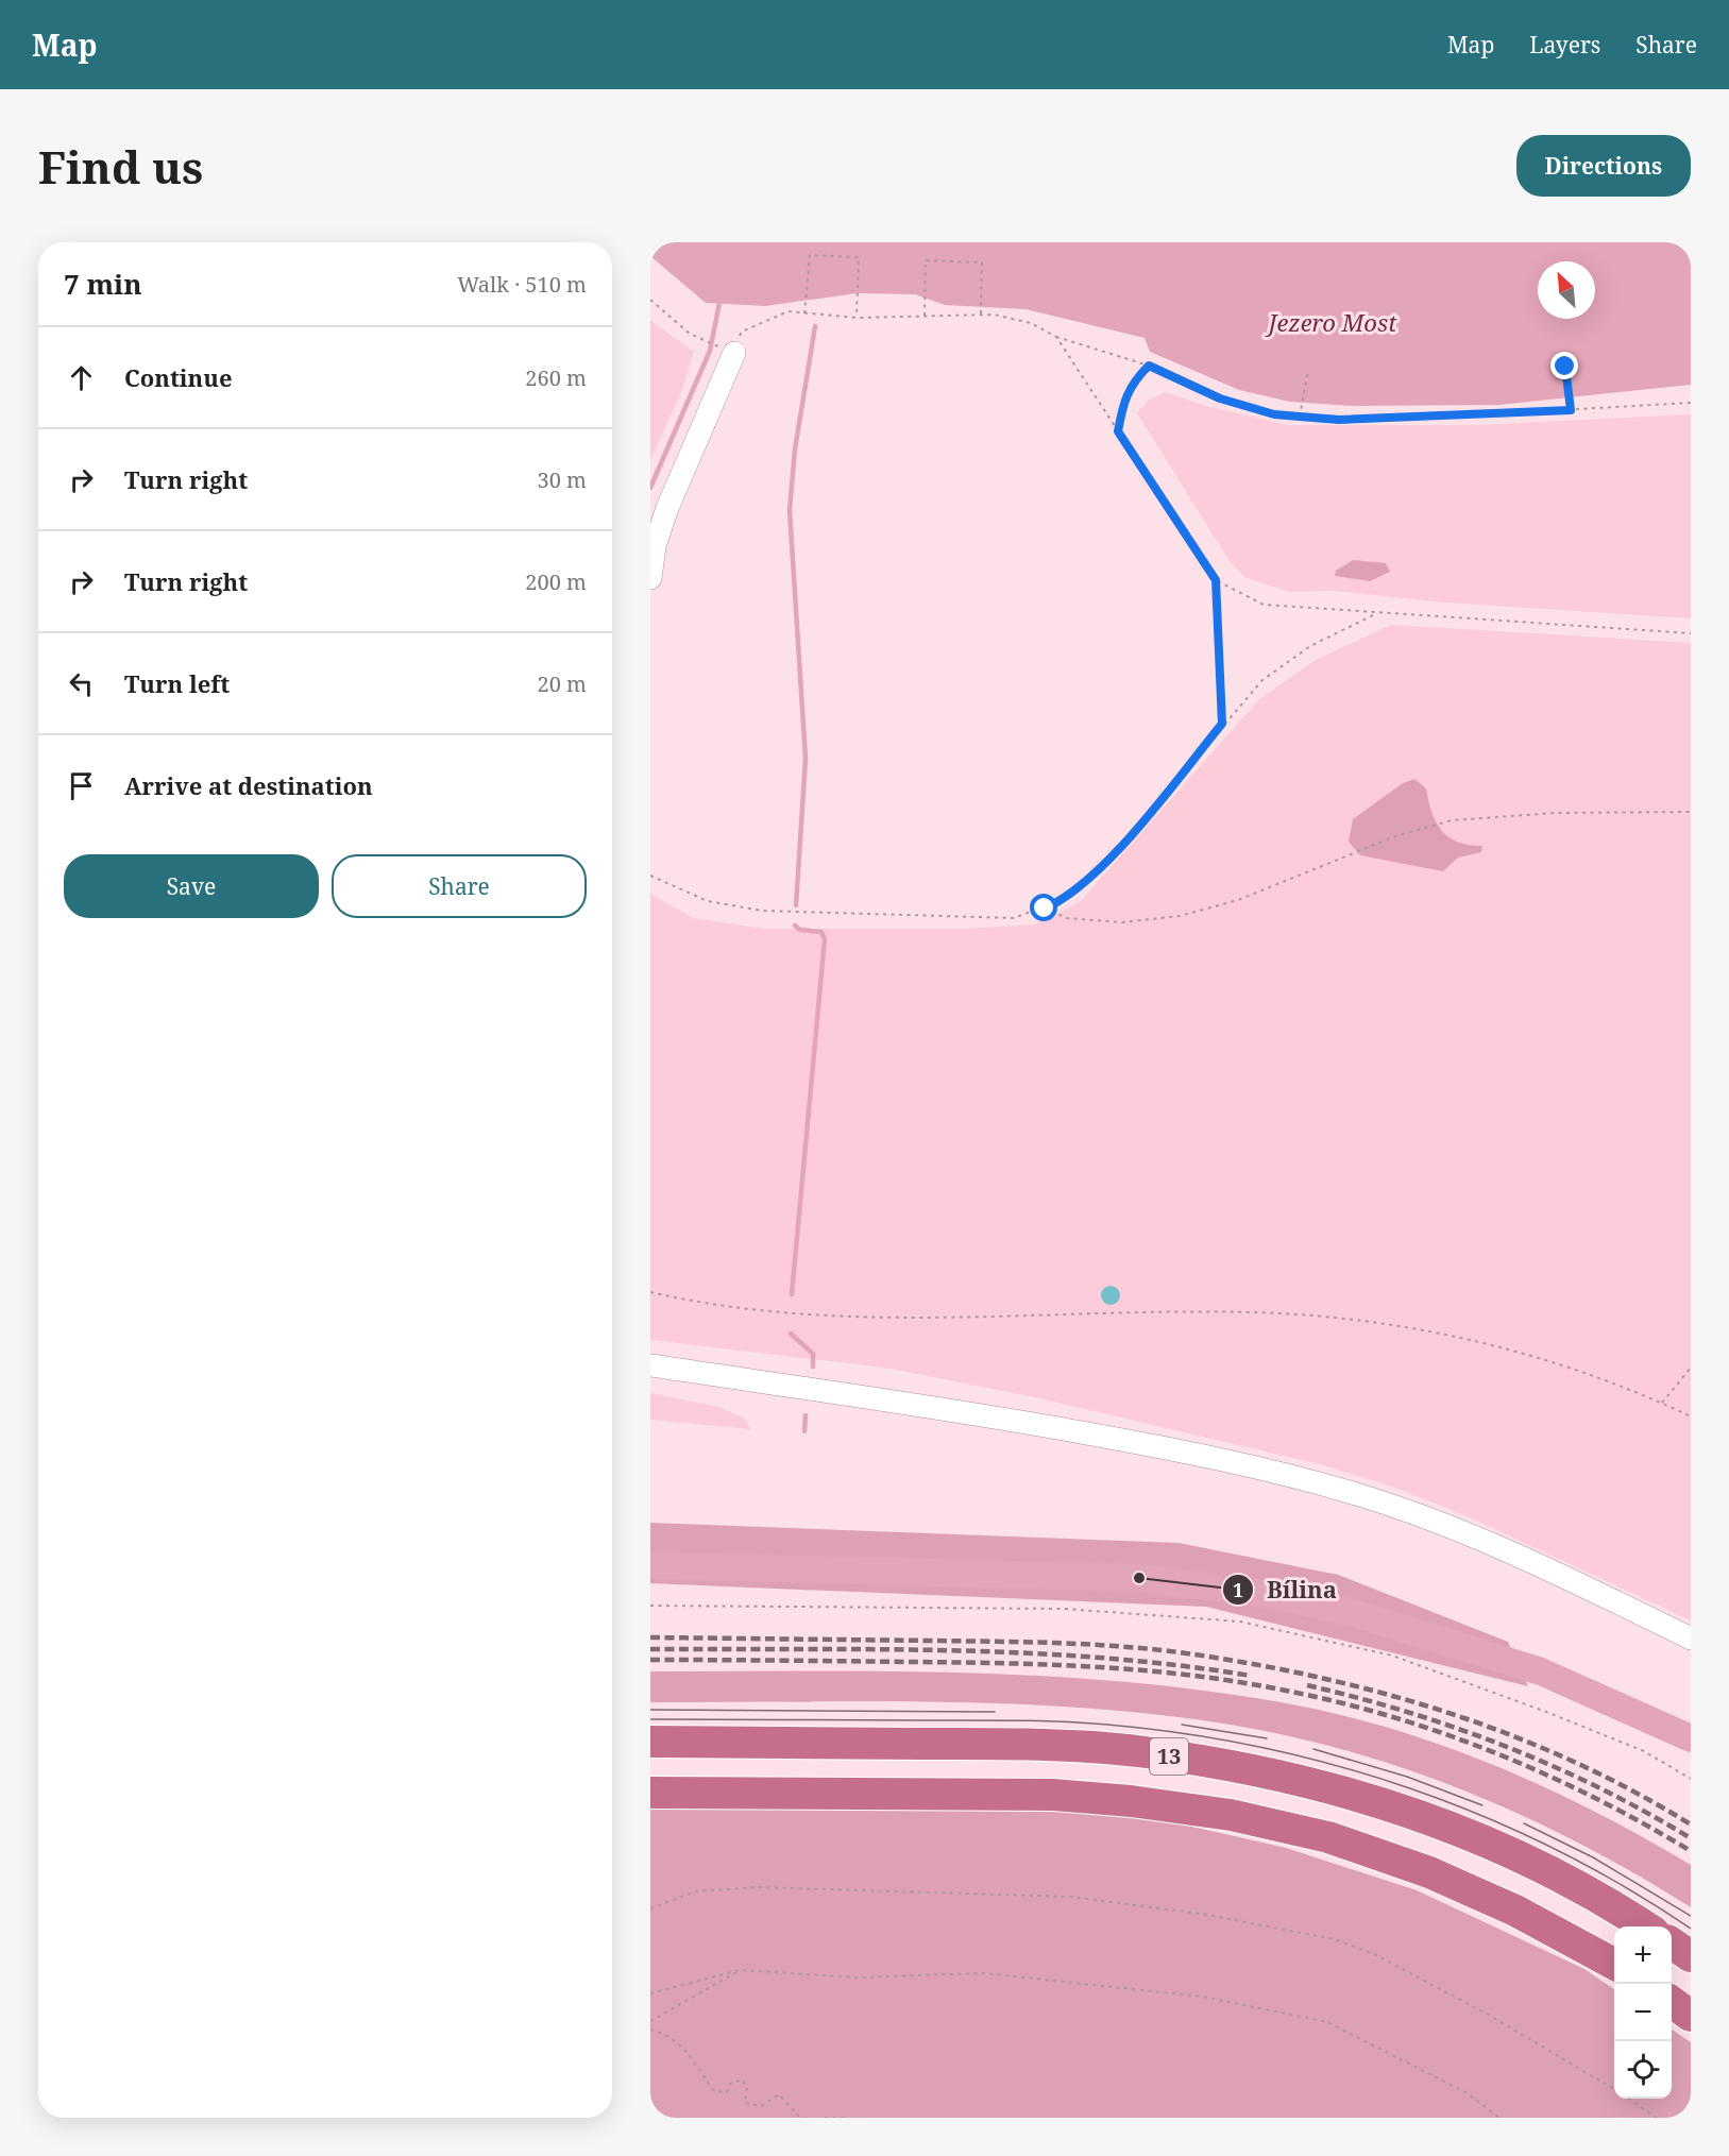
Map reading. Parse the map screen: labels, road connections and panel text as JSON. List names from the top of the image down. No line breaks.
{"streets":{"highway":["13"]},"water":["Jezero Most"],"places":["Bílina"],"north":"top left","page":{"header":"Map","nav":["Map","Layers","Share"],"buttons":["Directions",["Save","Share"]],"title":"Find us","heading":["7 min","Walk · 510 m"],"list":[["Continue","260 m"],["Turn right","30 m"],["Turn right","200 m"],["Turn left","20 m"],"Arrive at destination"],"map_buttons":["+","−"]}}
